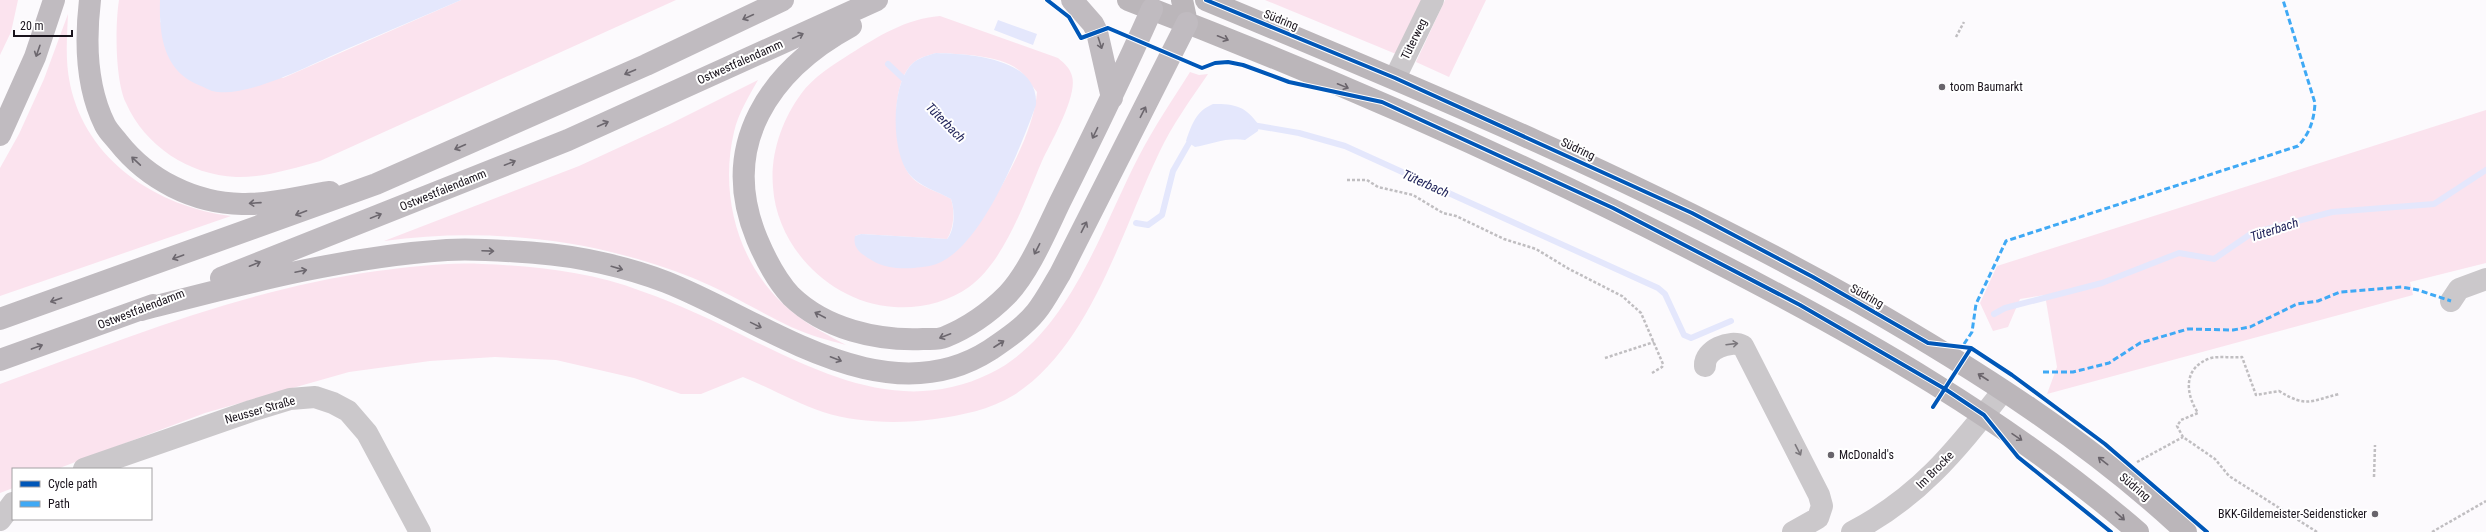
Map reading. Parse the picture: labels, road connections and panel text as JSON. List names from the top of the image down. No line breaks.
{"streets":{"highway":["Ostwestfalendamm"],"main road":["Südring"],"street":["Tüterweg","Neusser Straße","Im Brocke"]},"crossings":[["Südring","Tüterweg"],["Südring","Im Brocke"]],"water":["Tüterbach"],"places":["toom Baumarkt","McDonald's","BKK-Gildemeister-Seidensticker"],"legend":["Cycle path","Path"],"scale_bar":"20 m"}
